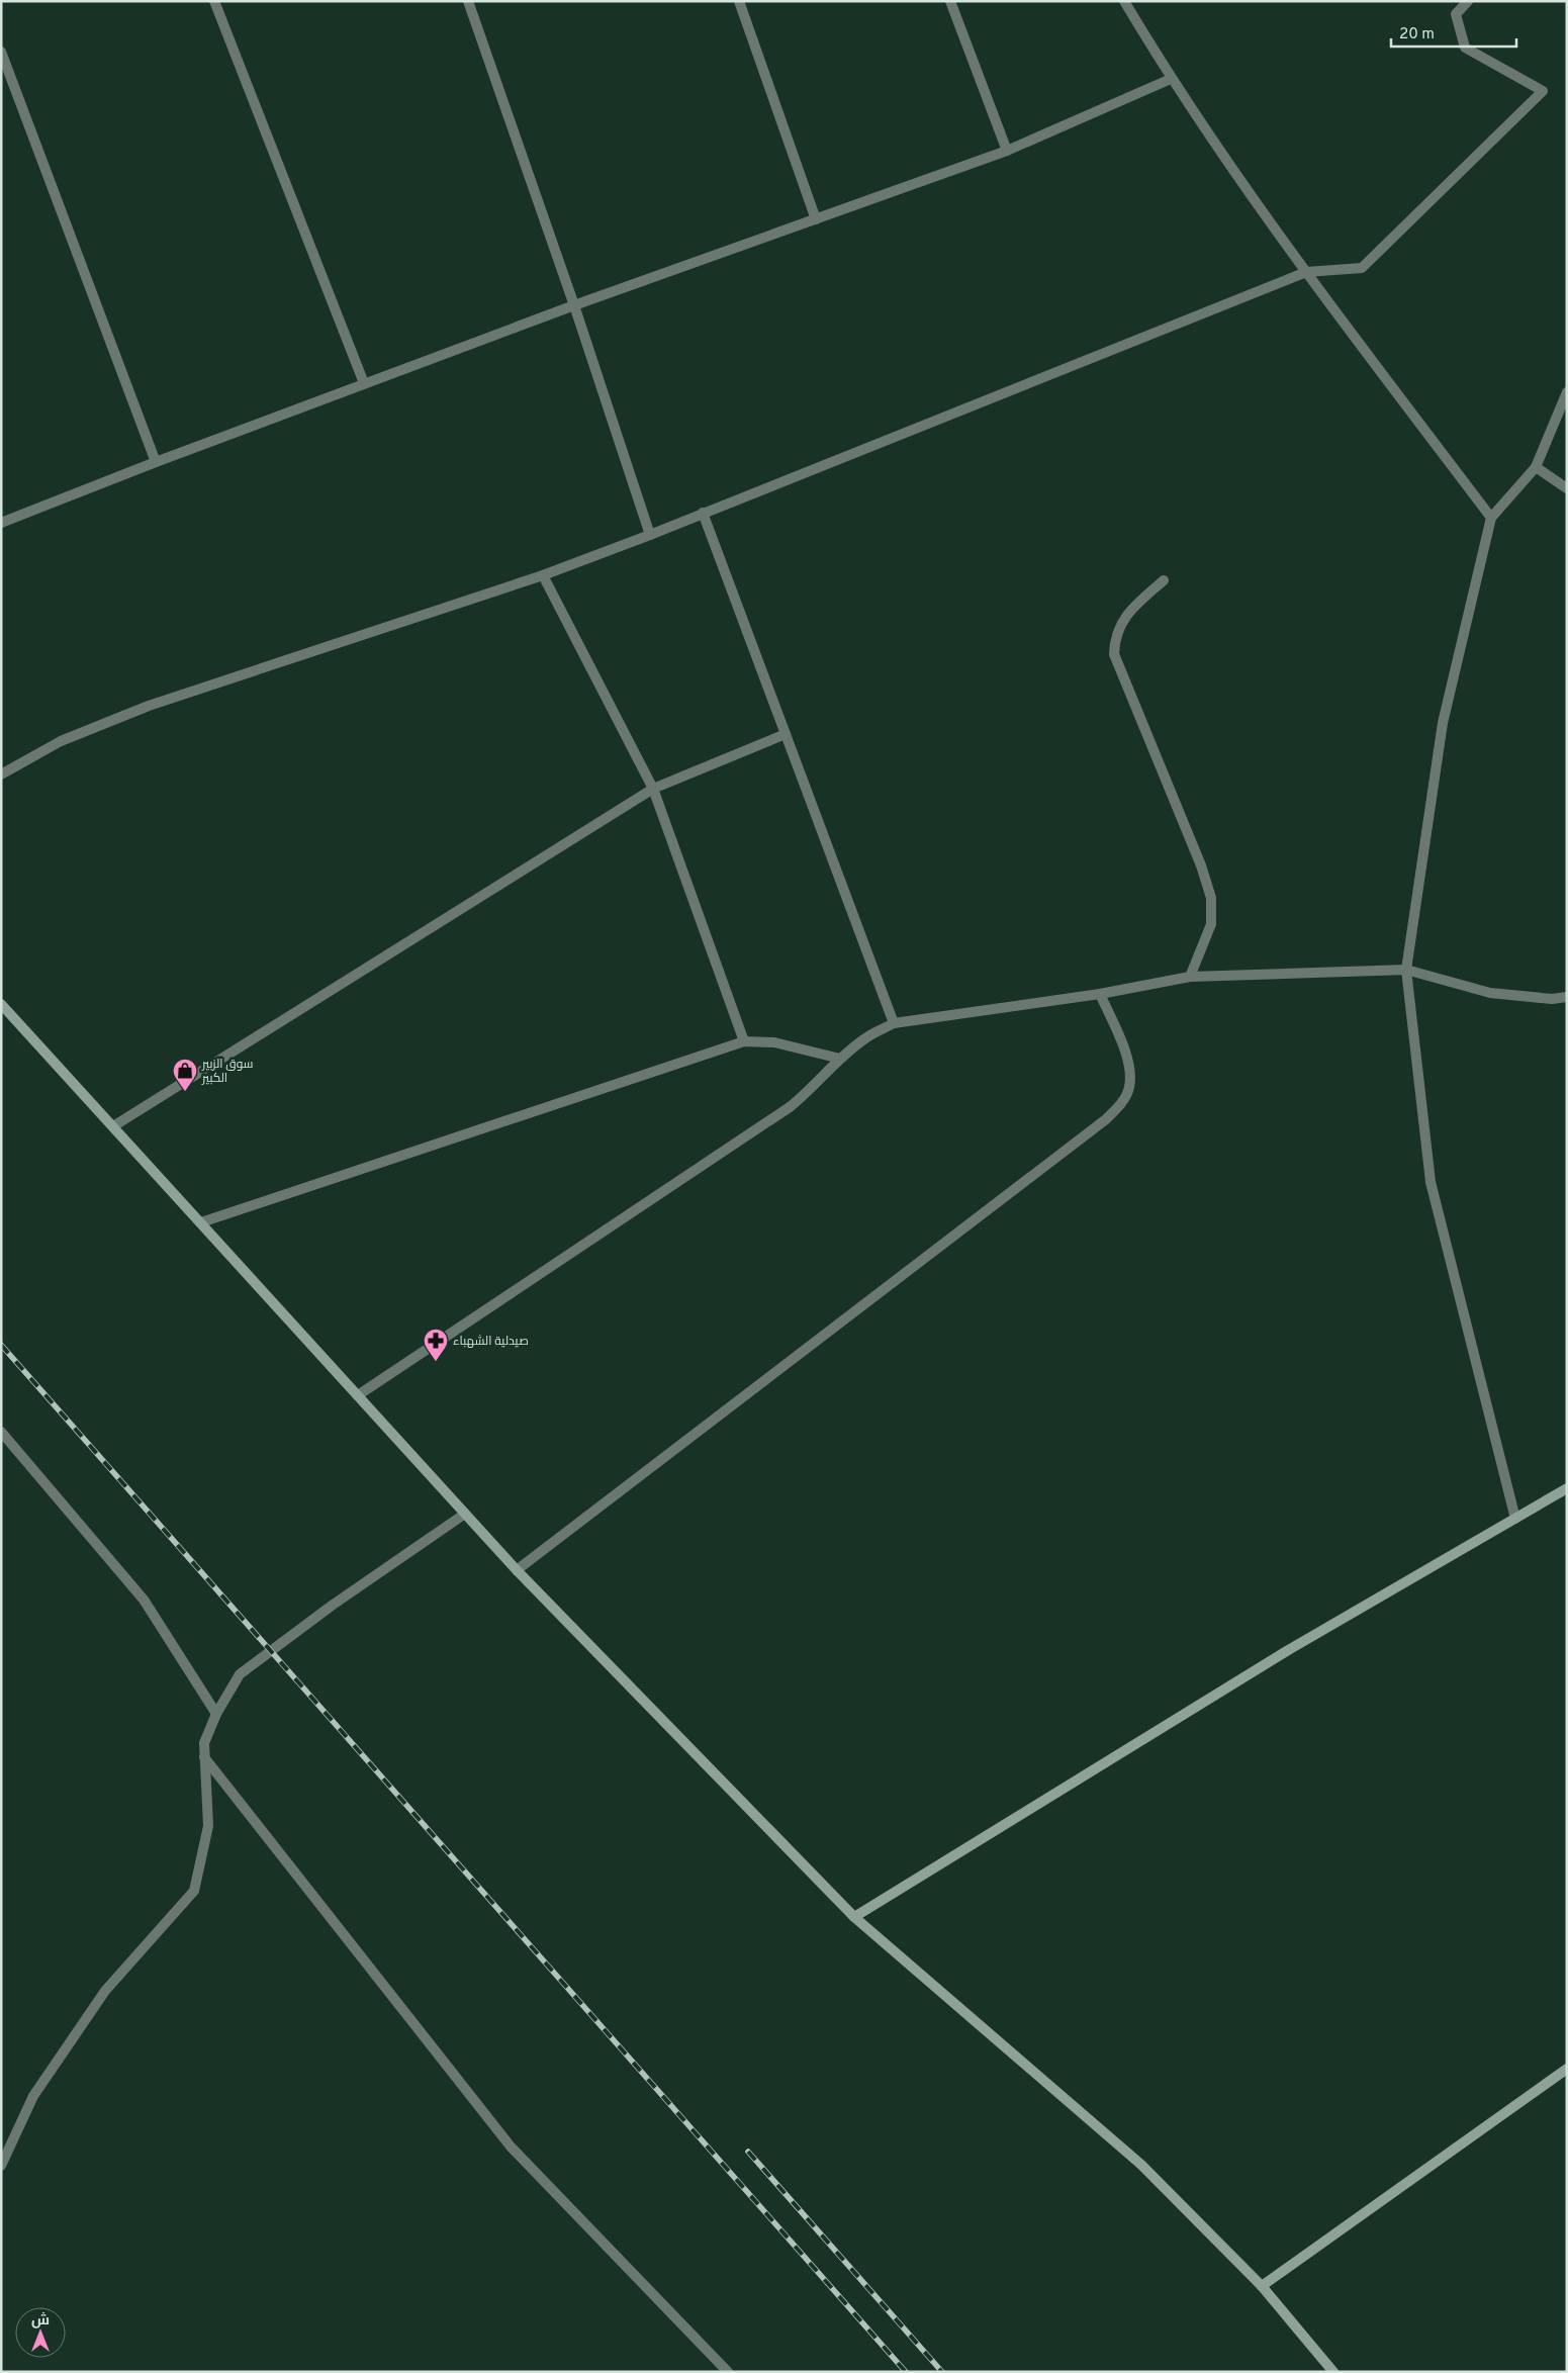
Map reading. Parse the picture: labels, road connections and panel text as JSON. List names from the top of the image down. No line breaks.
{"places":{"shop":["سوق الزبير الكبير"],"pharmacy":["صيدلية الشهباء"]},"scale_bar":"20 m","north":"top"}
